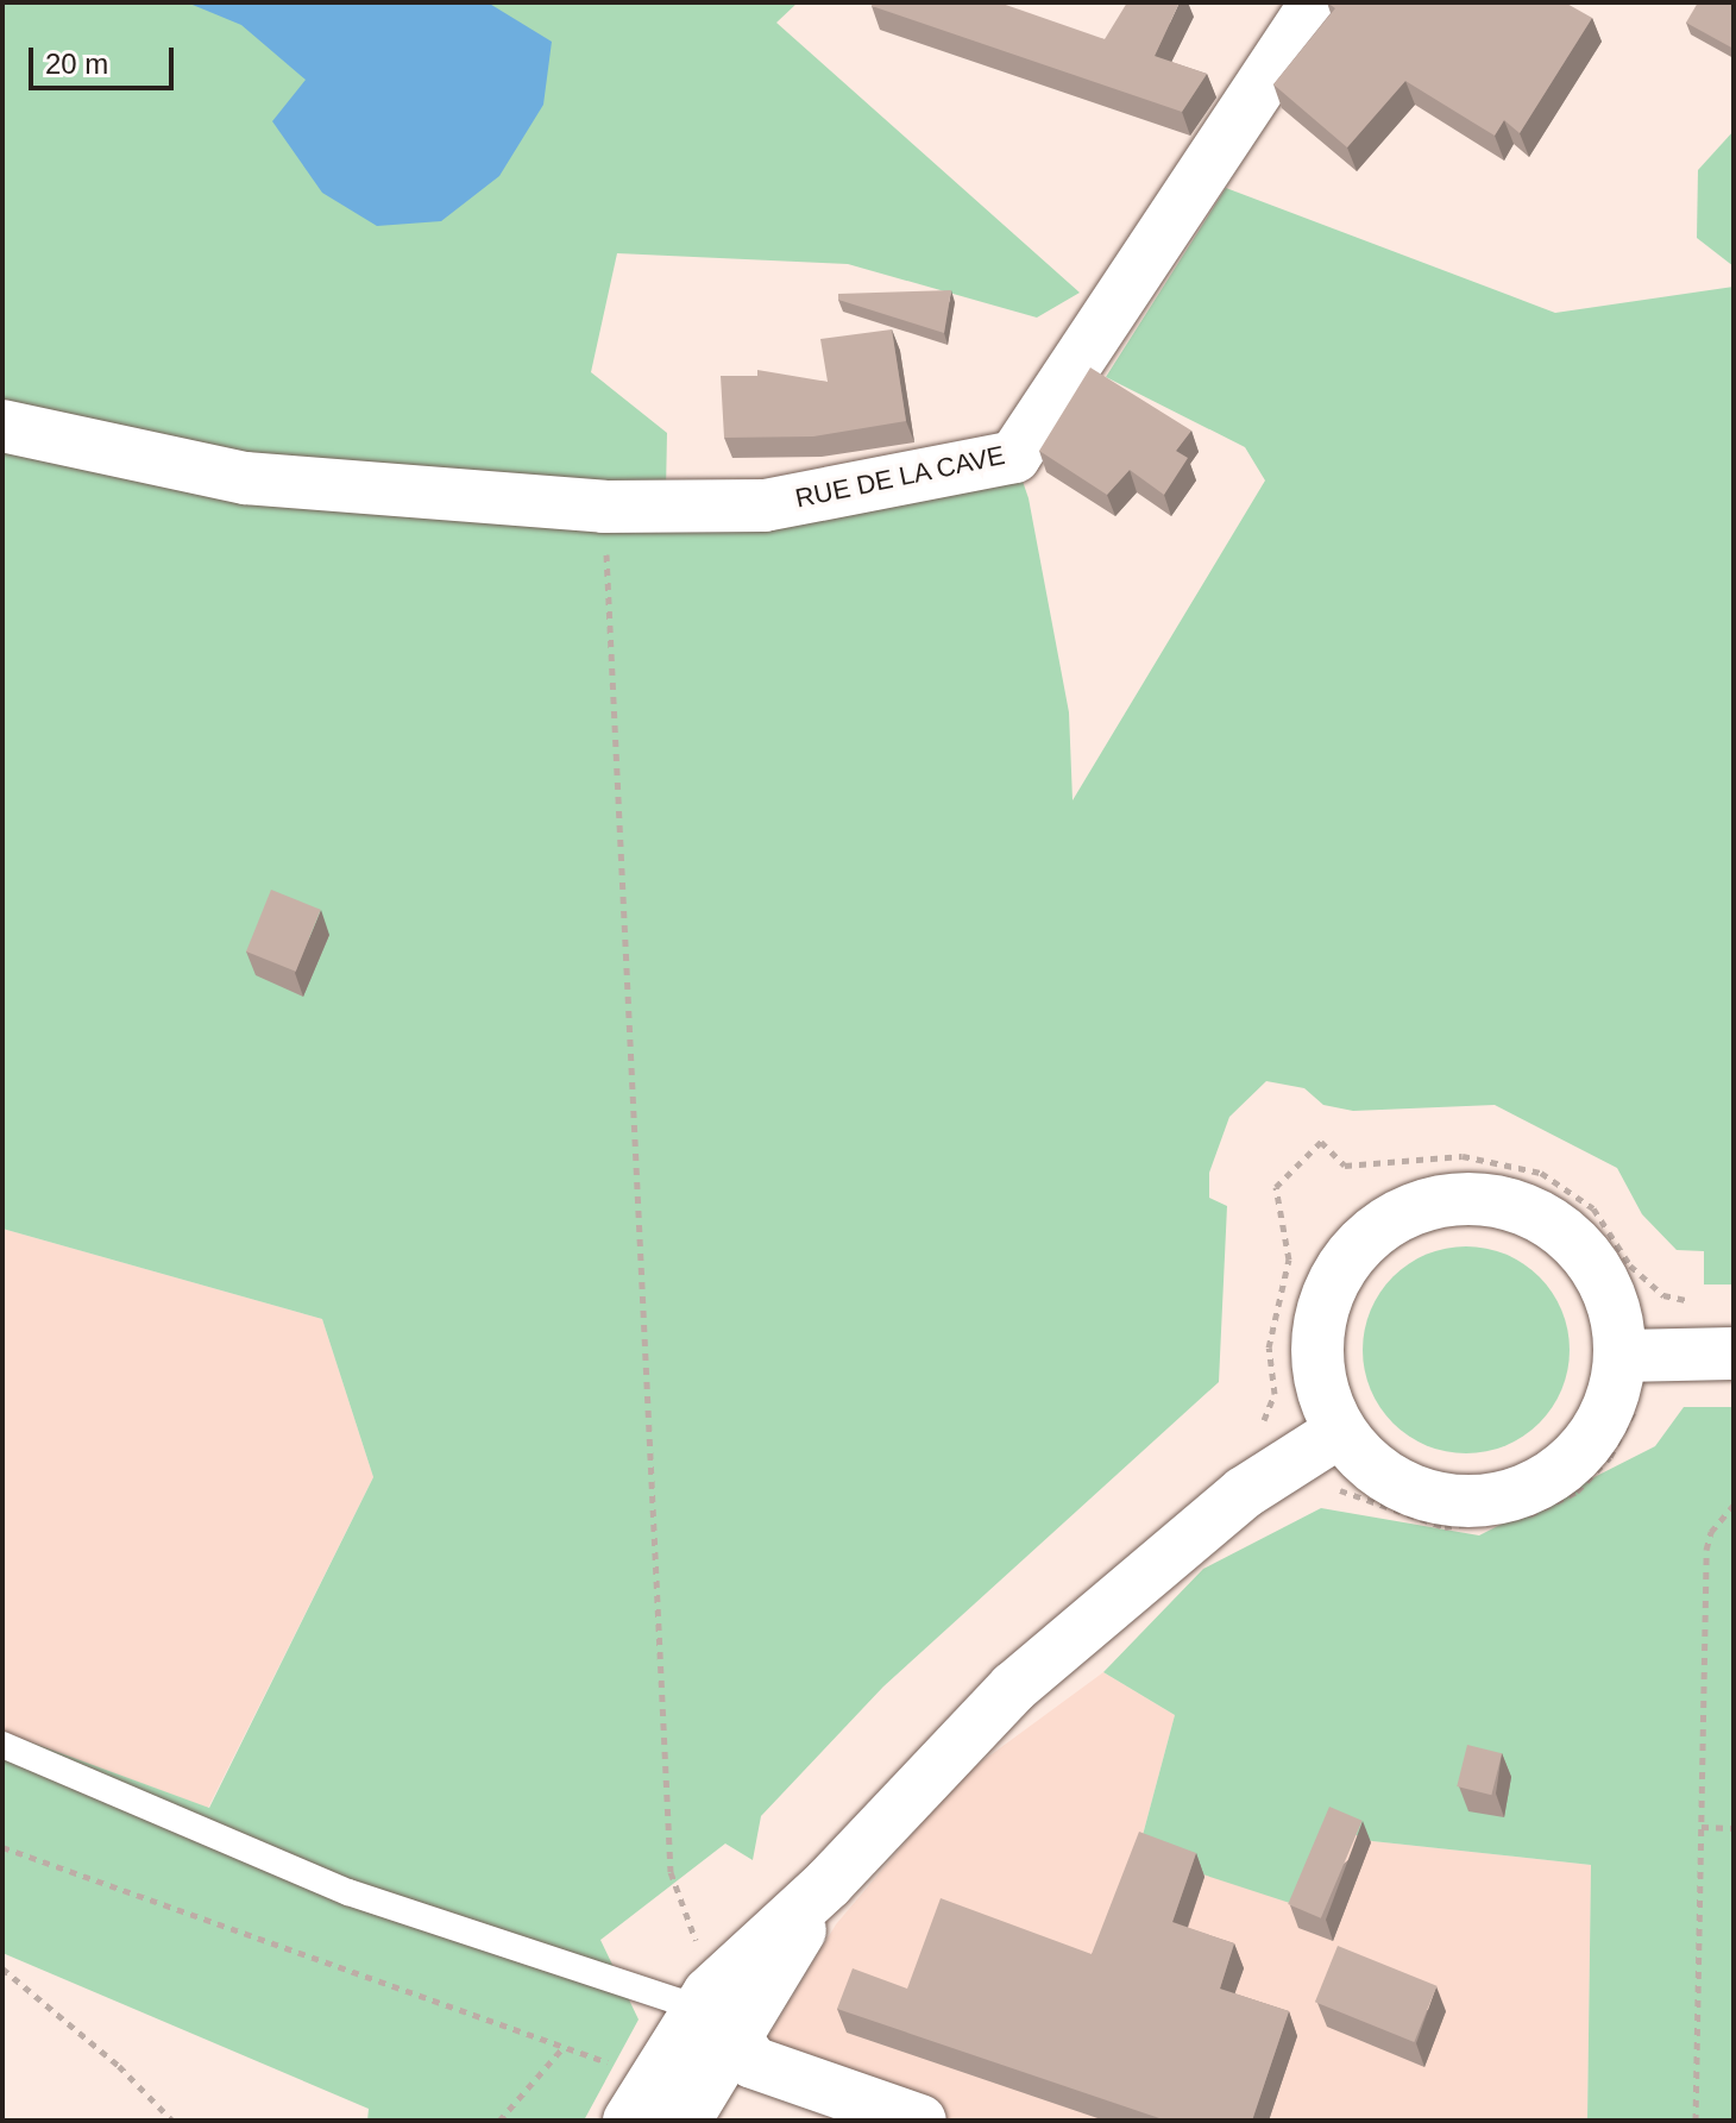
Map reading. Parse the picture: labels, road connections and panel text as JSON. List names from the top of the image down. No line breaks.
{"streets":{"main road":["RUE DE LA CAVE"]},"scale_bar":"20 m"}
